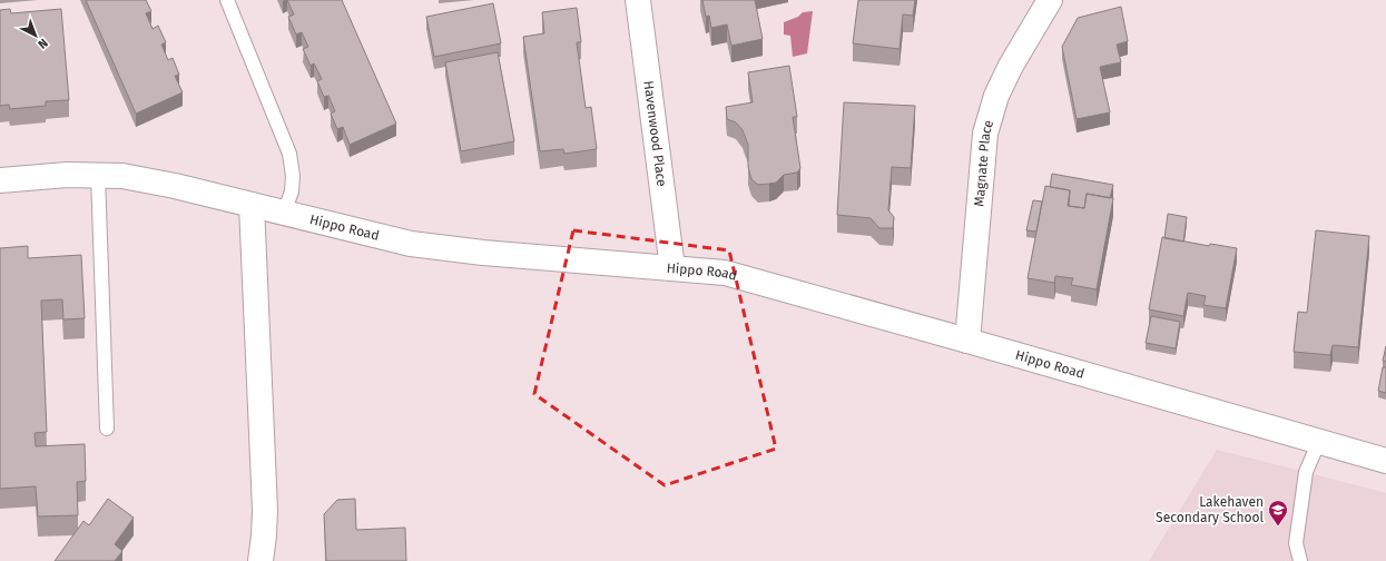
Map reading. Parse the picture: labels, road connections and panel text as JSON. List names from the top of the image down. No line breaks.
{"streets":{"street":["Havenwood Place","Magnate Place","Hippo Road"]},"crossings":[["Havenwood Place","Hippo Road"],["Magnate Place","Hippo Road"]],"places":{"school or university":["Lakehaven Secondary School"]},"north":"bottom right"}
